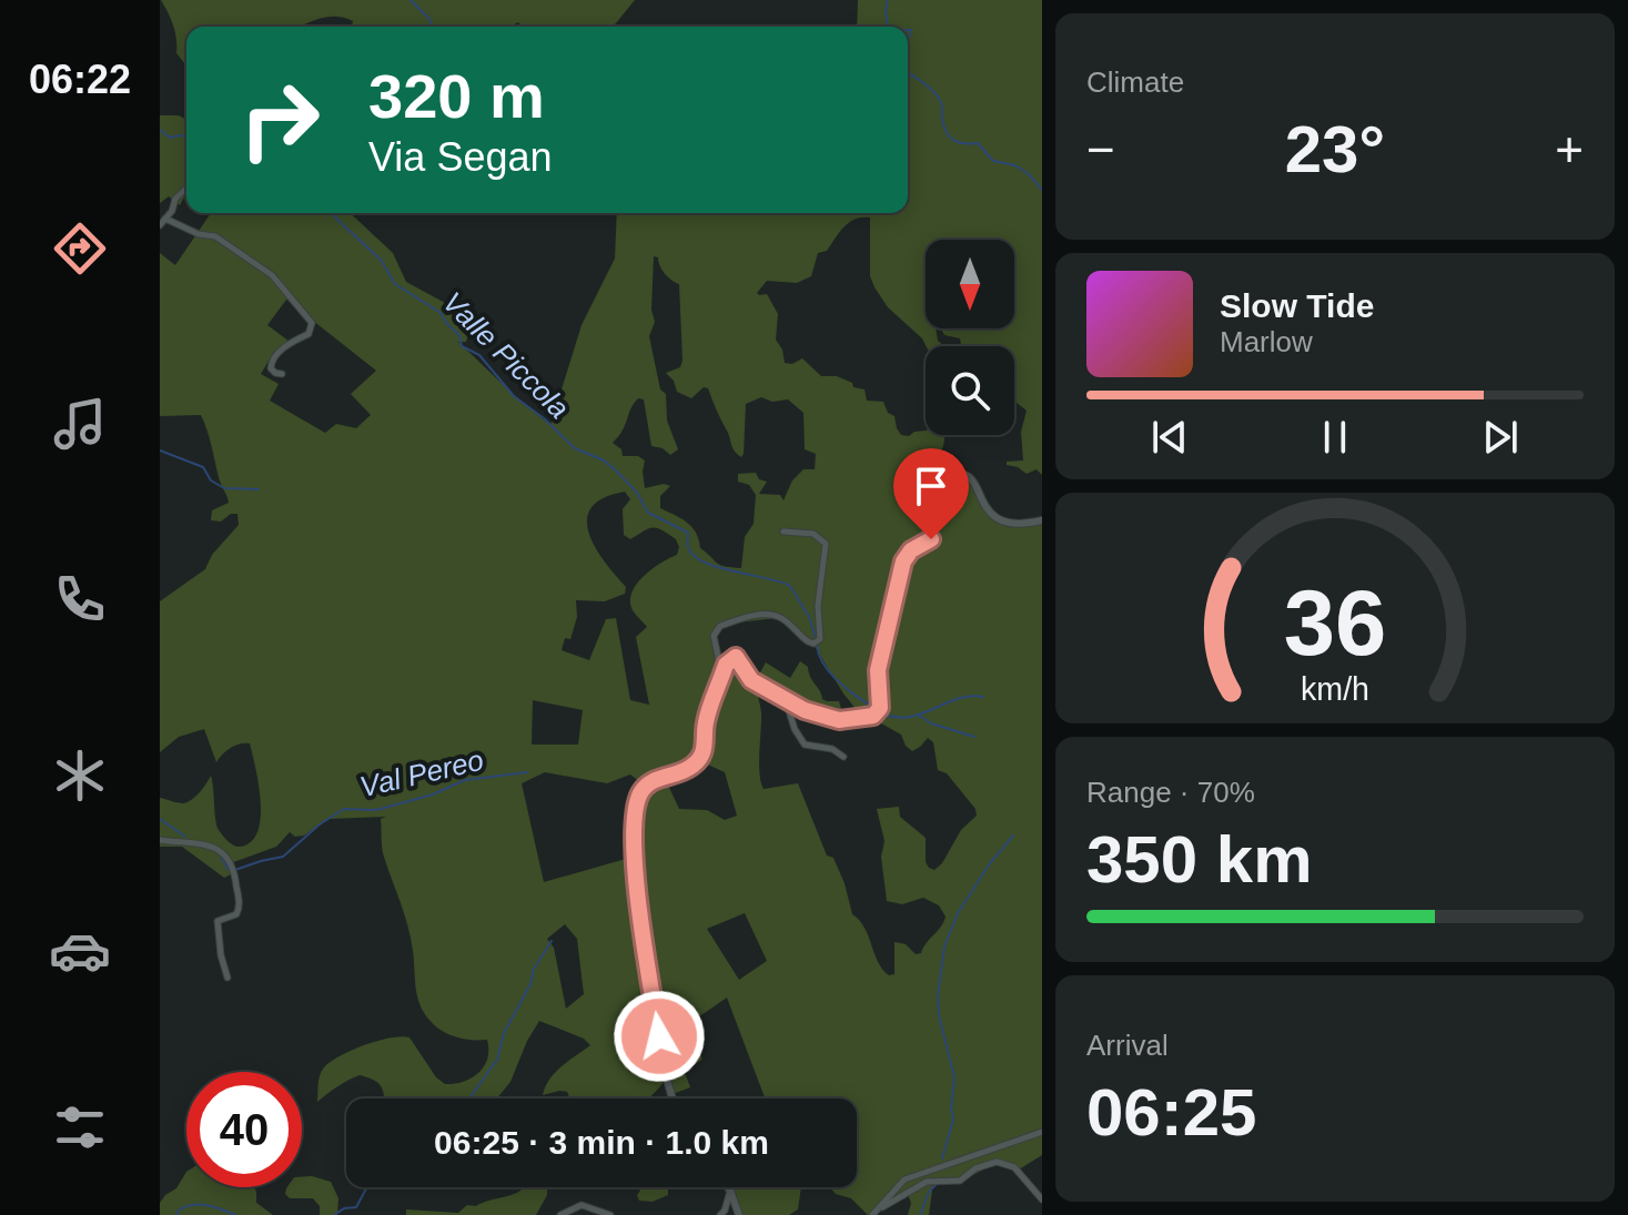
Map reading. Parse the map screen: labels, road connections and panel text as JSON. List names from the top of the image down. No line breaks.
{"water":["Valle Piccola","Val Pereo"],"north":"bottom","page":{"tabs":"06:22","tile":["Climate",["Range · 70%","350 km"],["Arrival","06:25"]],"turn":["320 m","Via Segan"],"heat":["−","23°","+"],"song":["Slow Tide","Marlow"],"limit":"40","trip":"06:25 · 3 min · 1.0 km","gauge":["36","km/h"]}}
